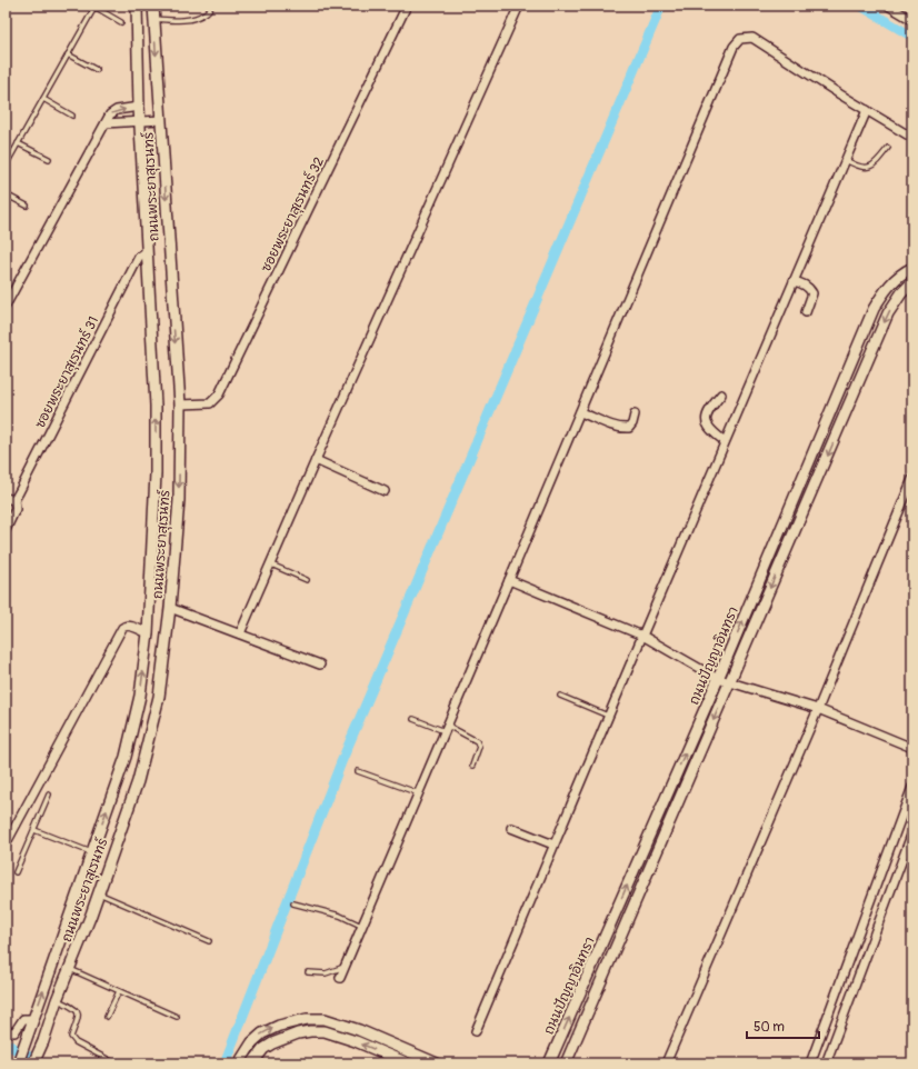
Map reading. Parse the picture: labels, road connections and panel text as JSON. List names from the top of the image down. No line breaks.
{"streets":{"street":["ถนนพระยาสุเรนทร์","ซอยพระยาสุเรนทร์ 32","ซอยพระยาสุเรนทร์ 31","ถนนปัญญาอินทรา"]},"crossings":[["ถนนพระยาสุเรนทร์","ซอยพระยาสุเรนทร์ 32"],["ถนนพระยาสุเรนทร์","ซอยพระยาสุเรนทร์ 31"]],"scale_bar":"50 m"}
